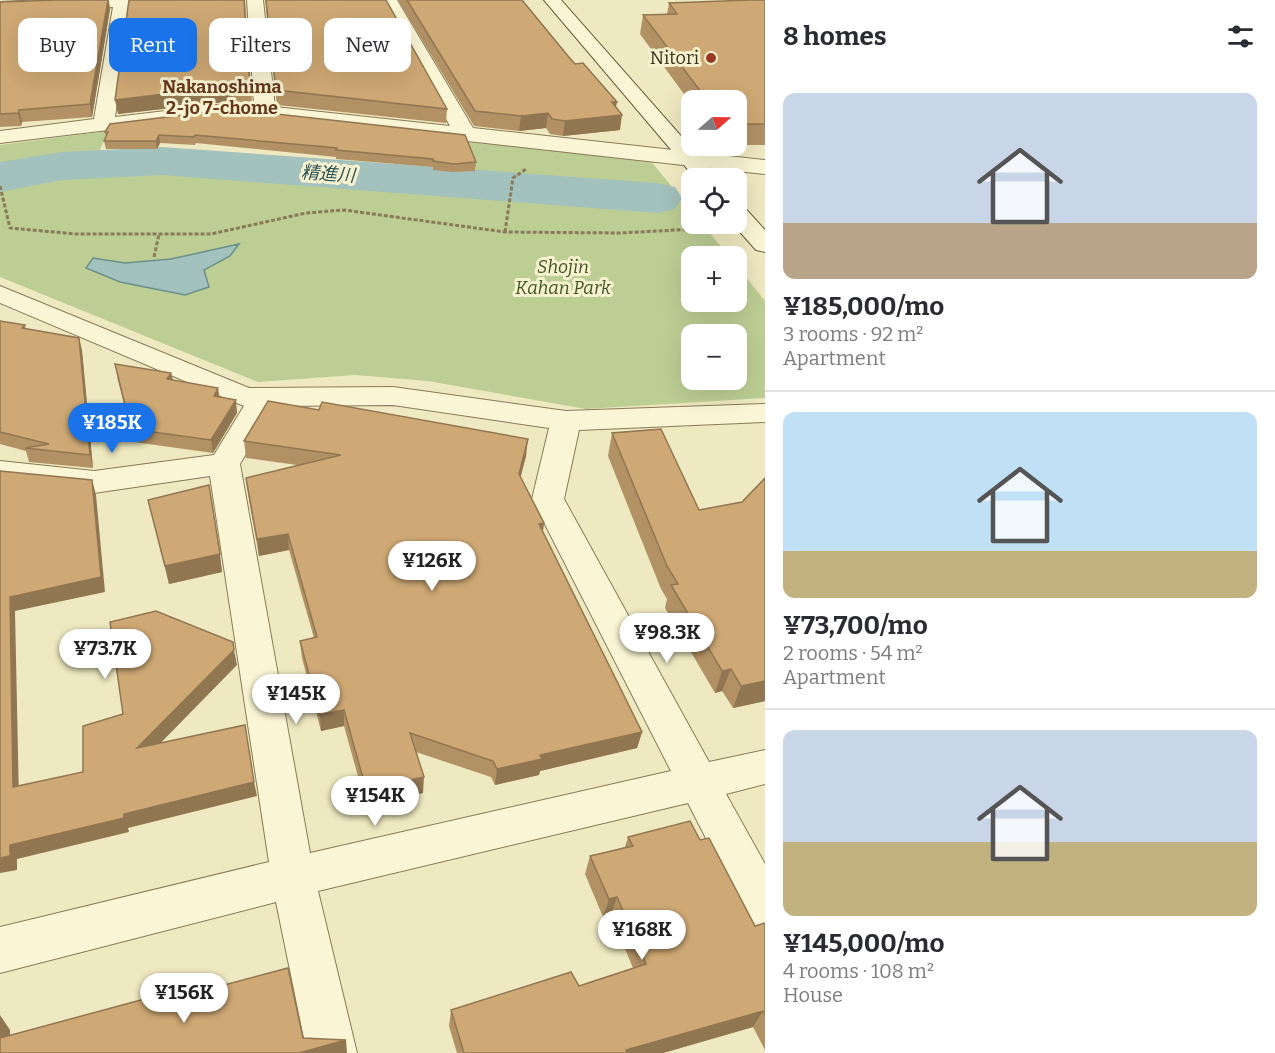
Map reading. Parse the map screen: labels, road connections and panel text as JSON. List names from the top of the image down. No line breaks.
{"districts":["Nakanoshima 2-jo 7-chome"],"water":["精進川"],"parks":["Shojin Kahan Park"],"places":["Nitori"],"north":"right","page":{"heading":"8 homes","chip":["Buy","Rent","Filters","New"],"list":[{"name":"¥185,000/mo","note":"3 rooms · 92 m² · Apartment"},{"name":"¥73,700/mo","note":"2 rooms · 54 m² · Apartment"},{"name":"¥145,000/mo","note":"4 rooms · 108 m² · House"}],"map_buttons":["+","−"],"price":["¥185K","¥126K","¥98.3K","¥73.7K","¥145K","¥154K","¥168K","¥156K"]}}
